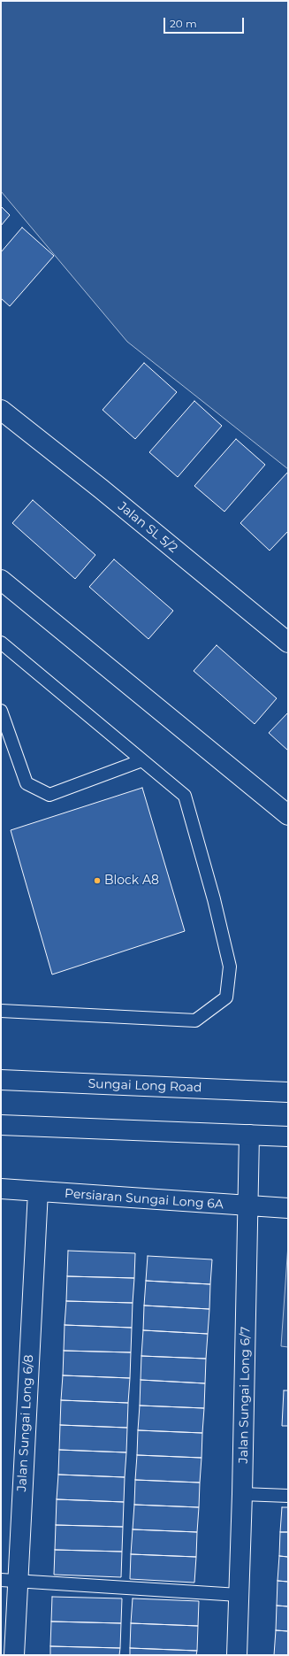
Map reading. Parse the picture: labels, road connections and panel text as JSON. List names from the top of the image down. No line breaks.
{"streets":{"street":["Jalan SL 5/2","Sungai Long Road","Persiaran Sungai Long 6A","Jalan Sungai Long 6/7","Jalan Sungai Long 6/8"]},"crossings":[["Persiaran Sungai Long 6A","Jalan Sungai Long 6/7"],["Persiaran Sungai Long 6A","Jalan Sungai Long 6/8"]],"places":["Block A8"],"scale_bar":"20 m"}
